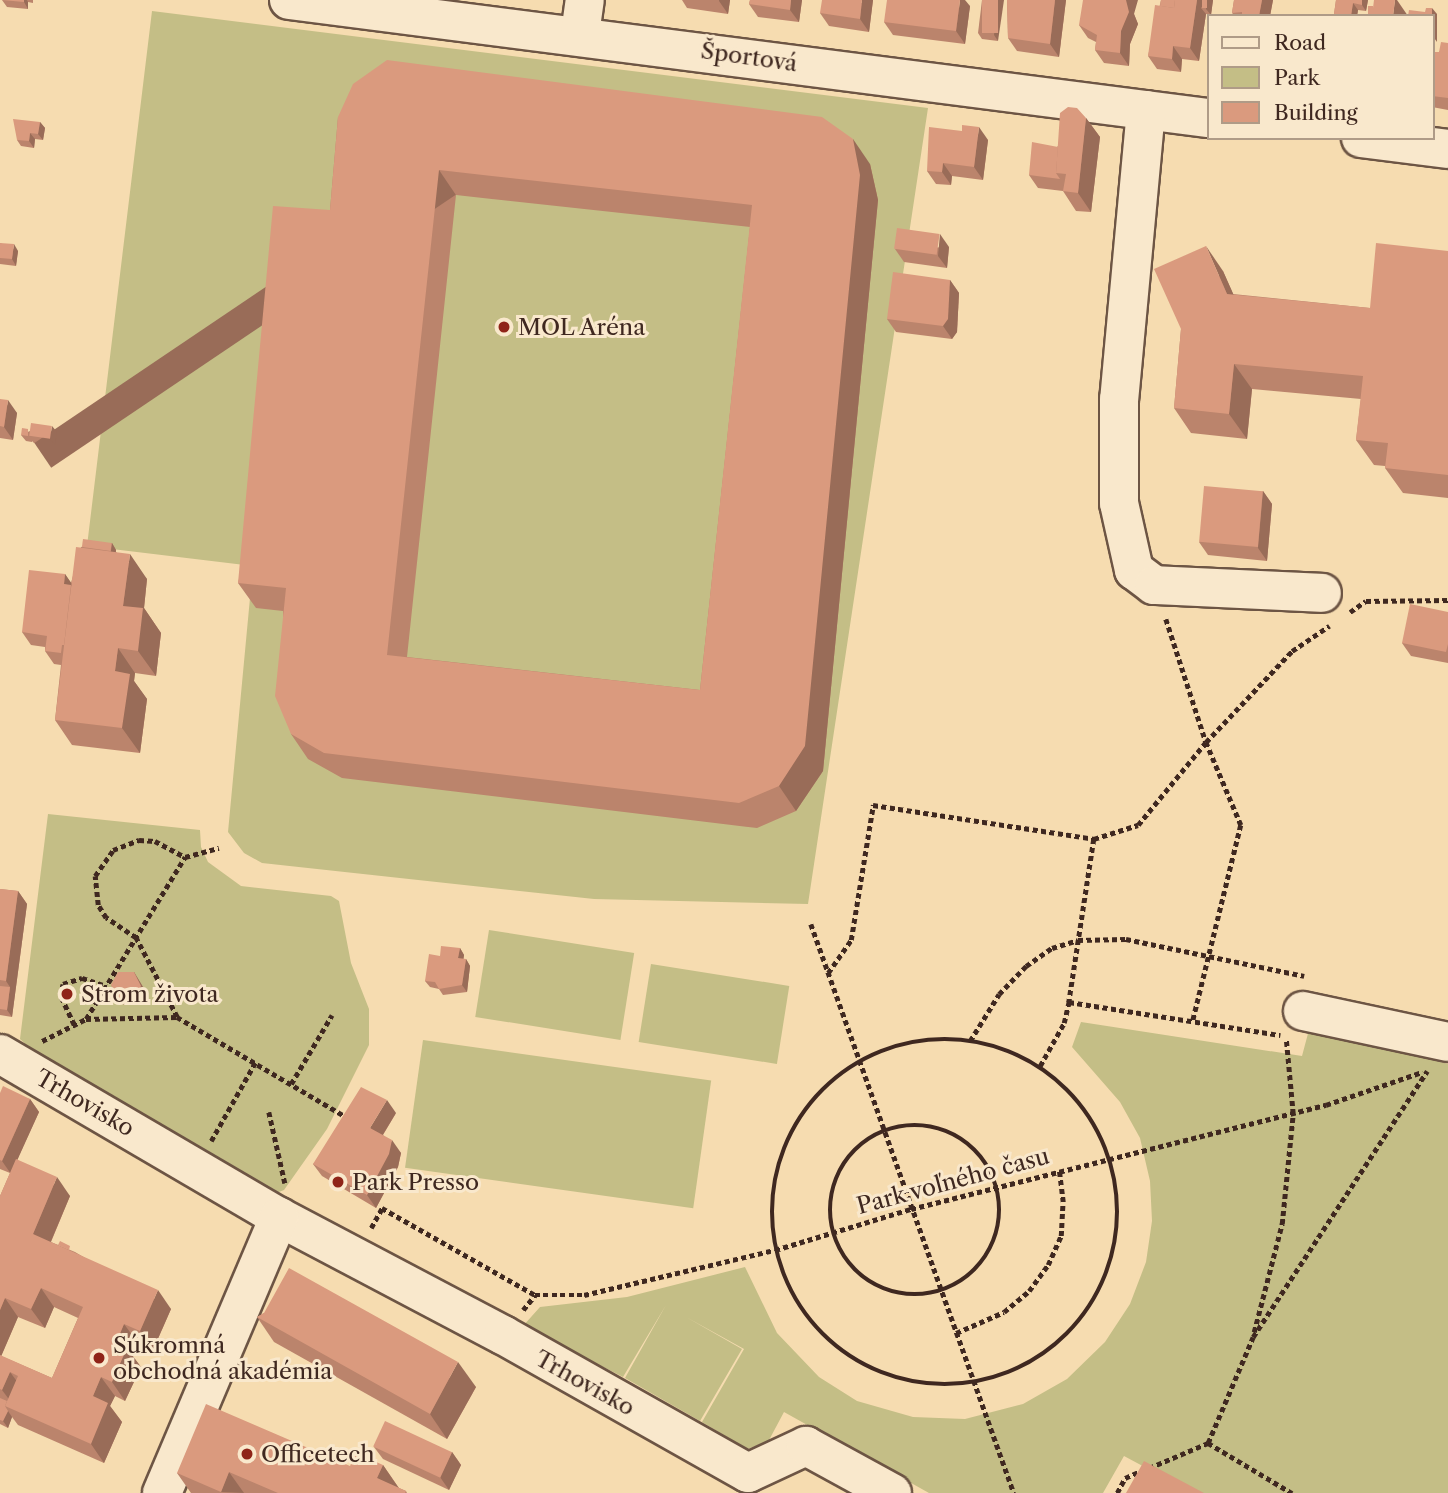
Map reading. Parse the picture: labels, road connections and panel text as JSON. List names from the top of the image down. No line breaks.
{"streets":{"street":["Športová","Trhovisko"],"path":["Park voľného času"]},"places":["MOL Aréna","Strom života","Park Presso","Súkromná obchodná akadémia","Officetech"],"legend":["Road","Park","Building"]}
